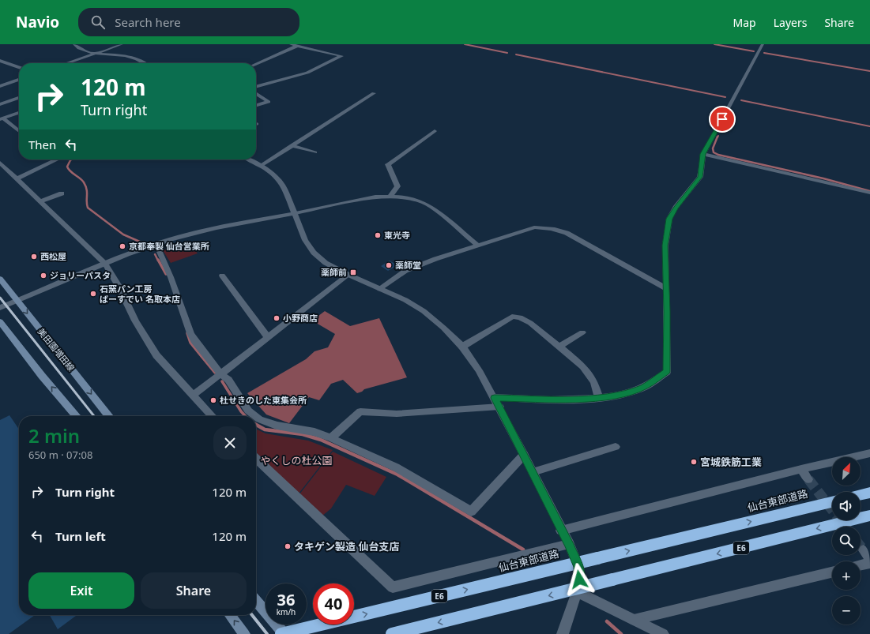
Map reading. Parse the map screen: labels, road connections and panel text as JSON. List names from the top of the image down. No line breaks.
{"streets":{"highway":["仙台東部道路","E6"],"main road":["美田園増田線"]},"parks":["やくしの杜公園"],"places":{"other":["東光寺","京都奉製 仙台営業所","西松屋","薬師堂","ジョリーパスタ","石窯パン工房 ばーすでい 名取本店","小野商店","杜せきのした東集会所","宮城鉄筋工業","タキゲン製造 仙台支店"],"transit":["薬師前"]},"north":"top right","page":{"header":"Navio","search":"Search here","nav":["Map","Layers","Share"],"turn":["120 m","Turn right"],"then":"Then","heading":["2 min","650 m · 07:08"],"map_buttons":["+","−"],"list":[{"name":"Turn right","value":"120 m"},{"name":"Turn left","value":"120 m"}],"buttons":["Exit","Share"],"speed":"36 km/h","limit":"40"}}
